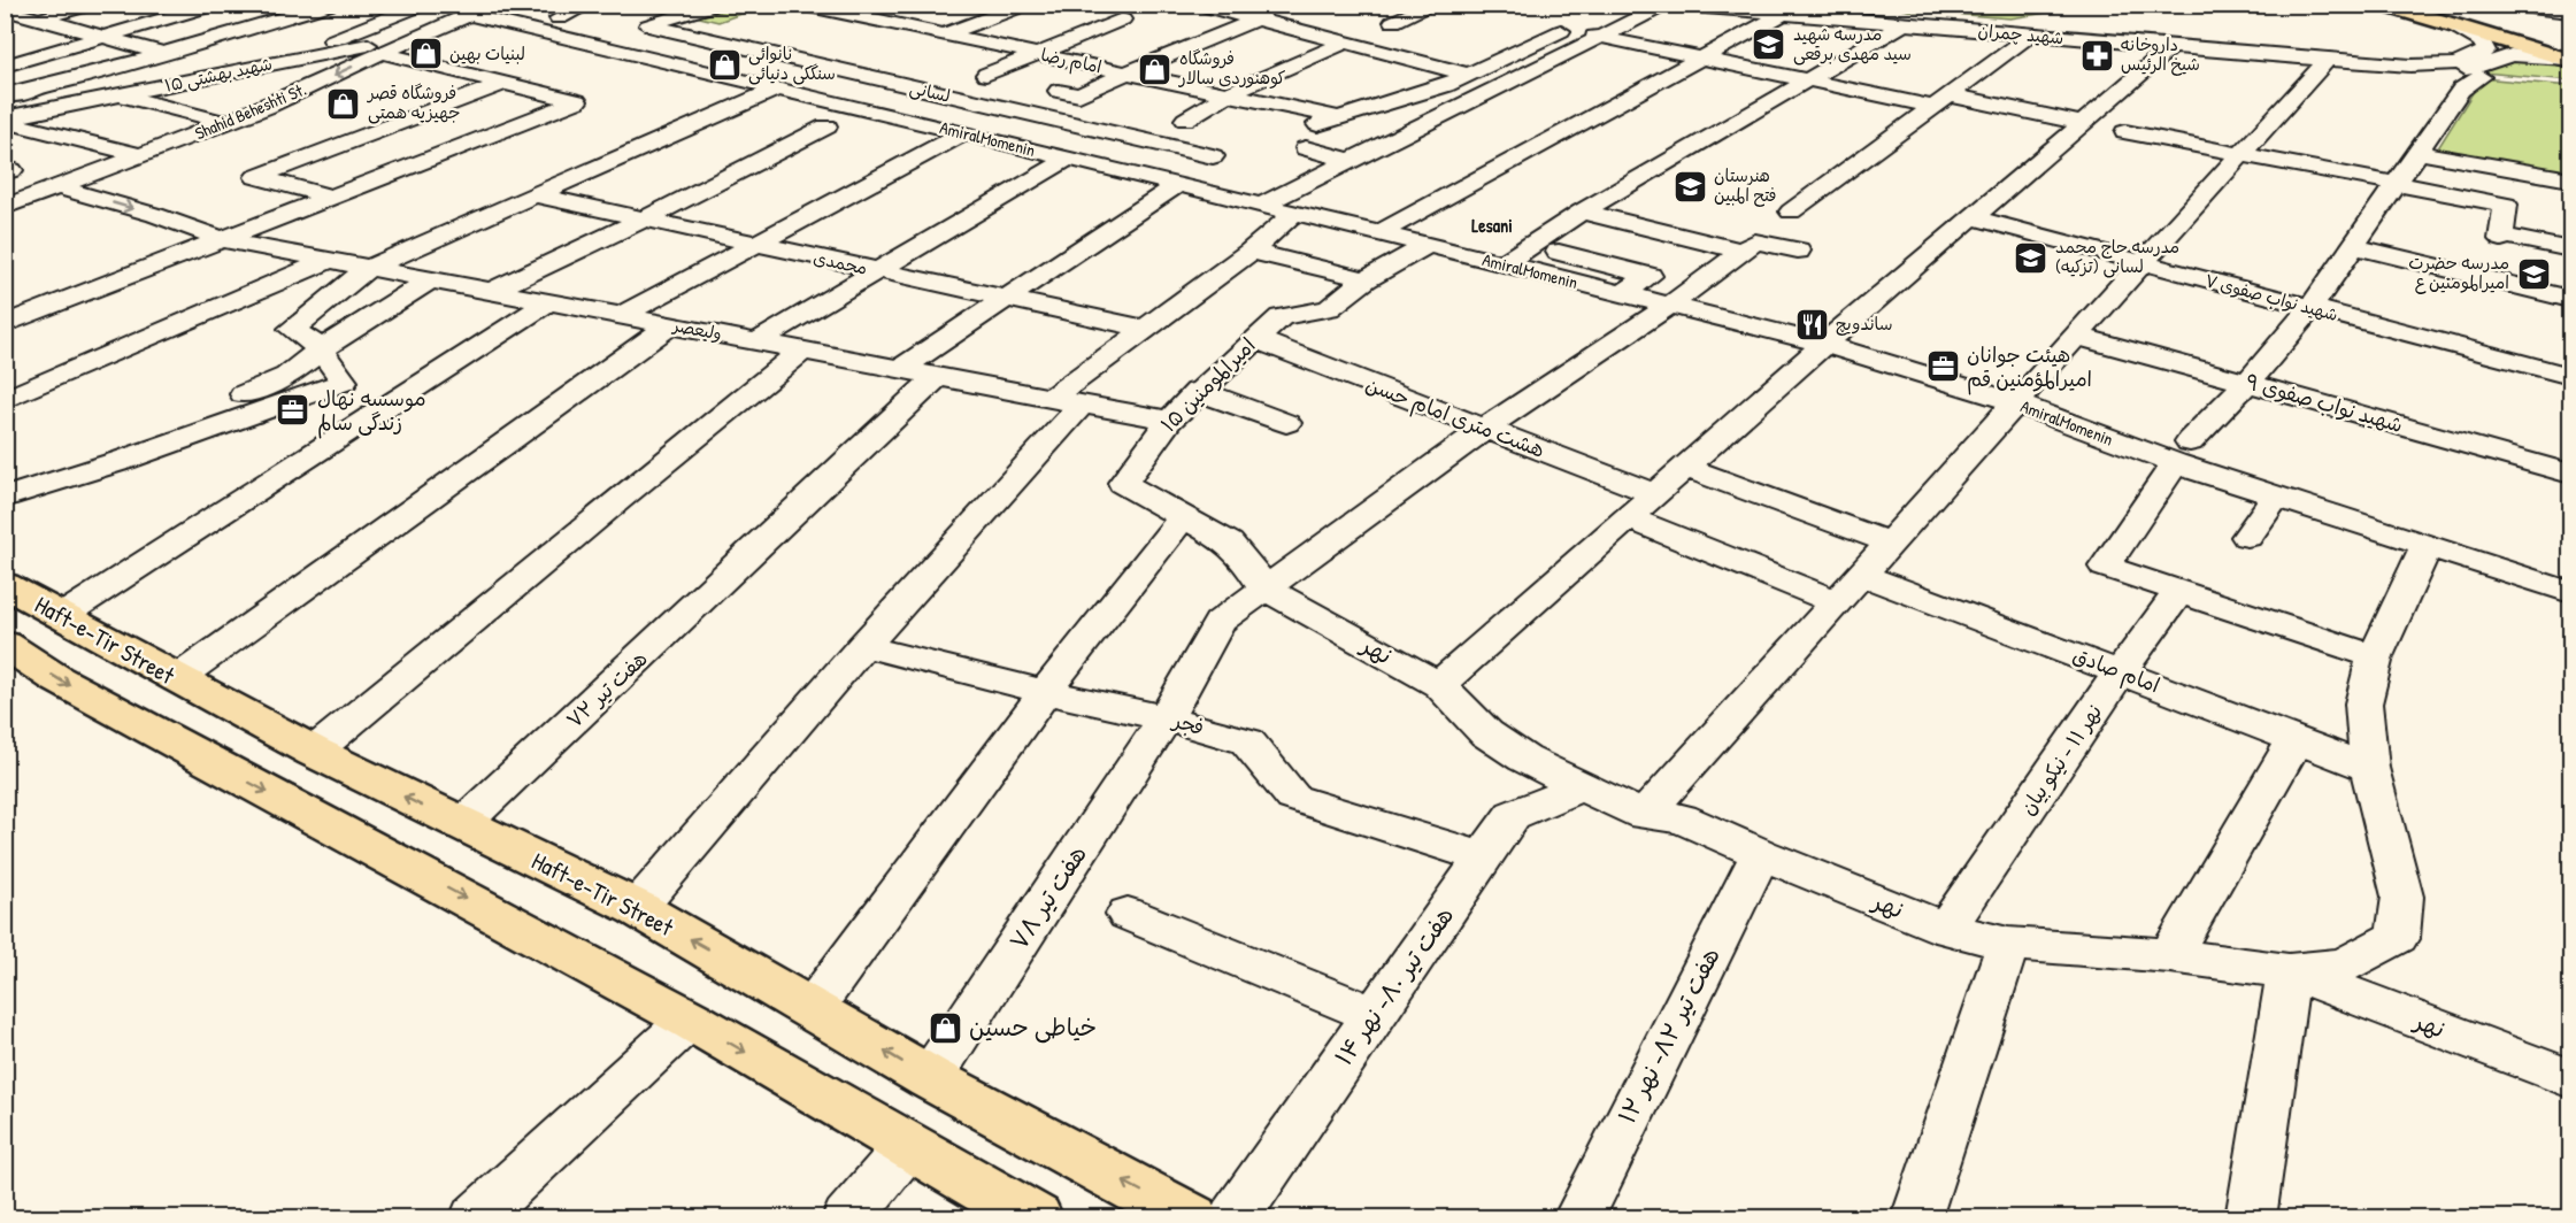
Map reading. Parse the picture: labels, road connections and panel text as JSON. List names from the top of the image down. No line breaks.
{"streets":{"main road":["Haft-e-Tir Street"],"street":["شهید چمران","امام رضا","شهید بهشتی ۱۵","لسانی","Shahid Beheshti St.","AmiralMomenin","محمدی","شهید نواب صفوی ۷","ولیعصر","امیرالمومنین ۱۵","شهید نواب صفوی ۹","هشت متری امام حسن","نهر","امام صادق","هفت تیر ۷۲","فجر","نهر ۱۱ - نیکو بیان","هفت تیر ۷۸","هفت تیر ۸۰- نهر ۱۴","هفت تیر ۸۲- نهر ۱۲"]},"crossings":[["شهید بهشتی ۱۵","Shahid Beheshti St."],["لسانی","AmiralMomenin"],["Shahid Beheshti St.","AmiralMomenin"],["Shahid Beheshti St.","ولیعصر"],["AmiralMomenin","امیرالمومنین ۱۵"],["AmiralMomenin","هفت تیر ۷۸"],["ولیعصر","امیرالمومنین ۱۵"],["ولیعصر","هفت تیر ۷۲"],["امیرالمومنین ۱۵","هشت متری امام حسن"],["امیرالمومنین ۱۵","نهر"],["امیرالمومنین ۱۵","هفت تیر ۷۸"],["هشت متری امام حسن","هفت تیر ۷۸"],["Haft-e-Tir Street","هفت تیر ۷۲"],["Haft-e-Tir Street","هفت تیر ۷۸"],["نهر","نهر ۱۱ - نیکو بیان"],["نهر","هفت تیر ۷۸"],["نهر","هفت تیر ۸۰- نهر ۱۴"],["نهر","هفت تیر ۸۲- نهر ۱۲"],["امام صادق","نهر ۱۱ - نیکو بیان"],["فجر","هفت تیر ۷۸"],["فجر","هفت تیر ۸۰- نهر ۱۴"]],"districts":["Lesani"],"places":{"school or university":["مدرسه شهید سید مهدی برقعی","هنرستان فتح المبین","مدرسه حاج محمد لسانی (تزکیه)","مدرسه حضرت امیرالمومنین ع"],"shop":["لبنیات بهین","نانوائی سنگکی دنیائی","فروشگاه کوهنوردی سالار","فروشگاه قصر جهیزیه همتی","خیاطی حسین"],"pharmacy":["داروخانه شیخ الرئیس"],"restaurant":["ساندویچ"],"office":["هیئت جوانان امیرالمؤمنین قم","موسسه نهال زندگی سالم"]}}
